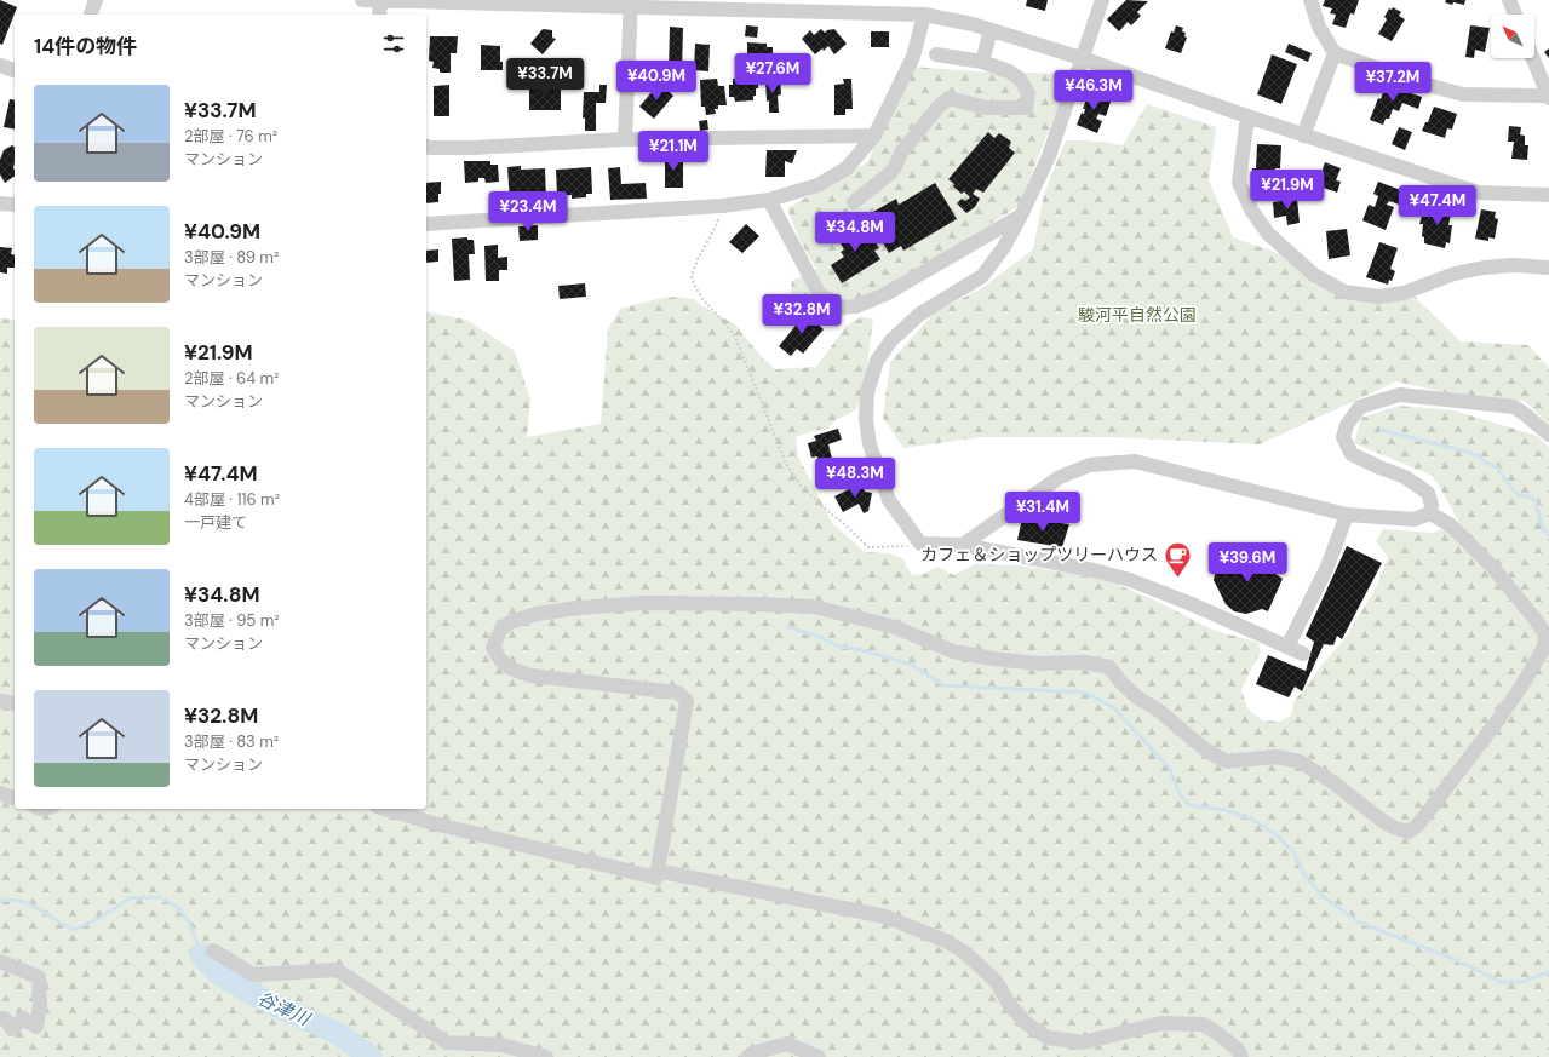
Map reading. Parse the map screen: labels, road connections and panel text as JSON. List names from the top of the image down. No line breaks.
{"water":["谷津川"],"parks":["駿河平自然公園"],"places":{"cafe":["カフェ＆ショップツリーハウス"]},"north":"top left","page":{"heading":"14件の物件","price":["¥27.6M","¥33.7M","¥40.9M","¥37.2M","¥46.3M","¥21.1M","¥21.9M","¥47.4M","¥23.4M","¥34.8M","¥32.8M","¥48.3M","¥31.4M","¥39.6M"],"list":[{"name":"¥33.7M","note":"2部屋 · 76 m² · マンション"},{"name":"¥40.9M","note":"3部屋 · 89 m² · マンション"},{"name":"¥21.9M","note":"2部屋 · 64 m² · マンション"},{"name":"¥47.4M","note":"4部屋 · 116 m² · 一戸建て"},{"name":"¥34.8M","note":"3部屋 · 95 m² · マンション"},{"name":"¥32.8M","note":"3部屋 · 83 m² · マンション"}]}}
